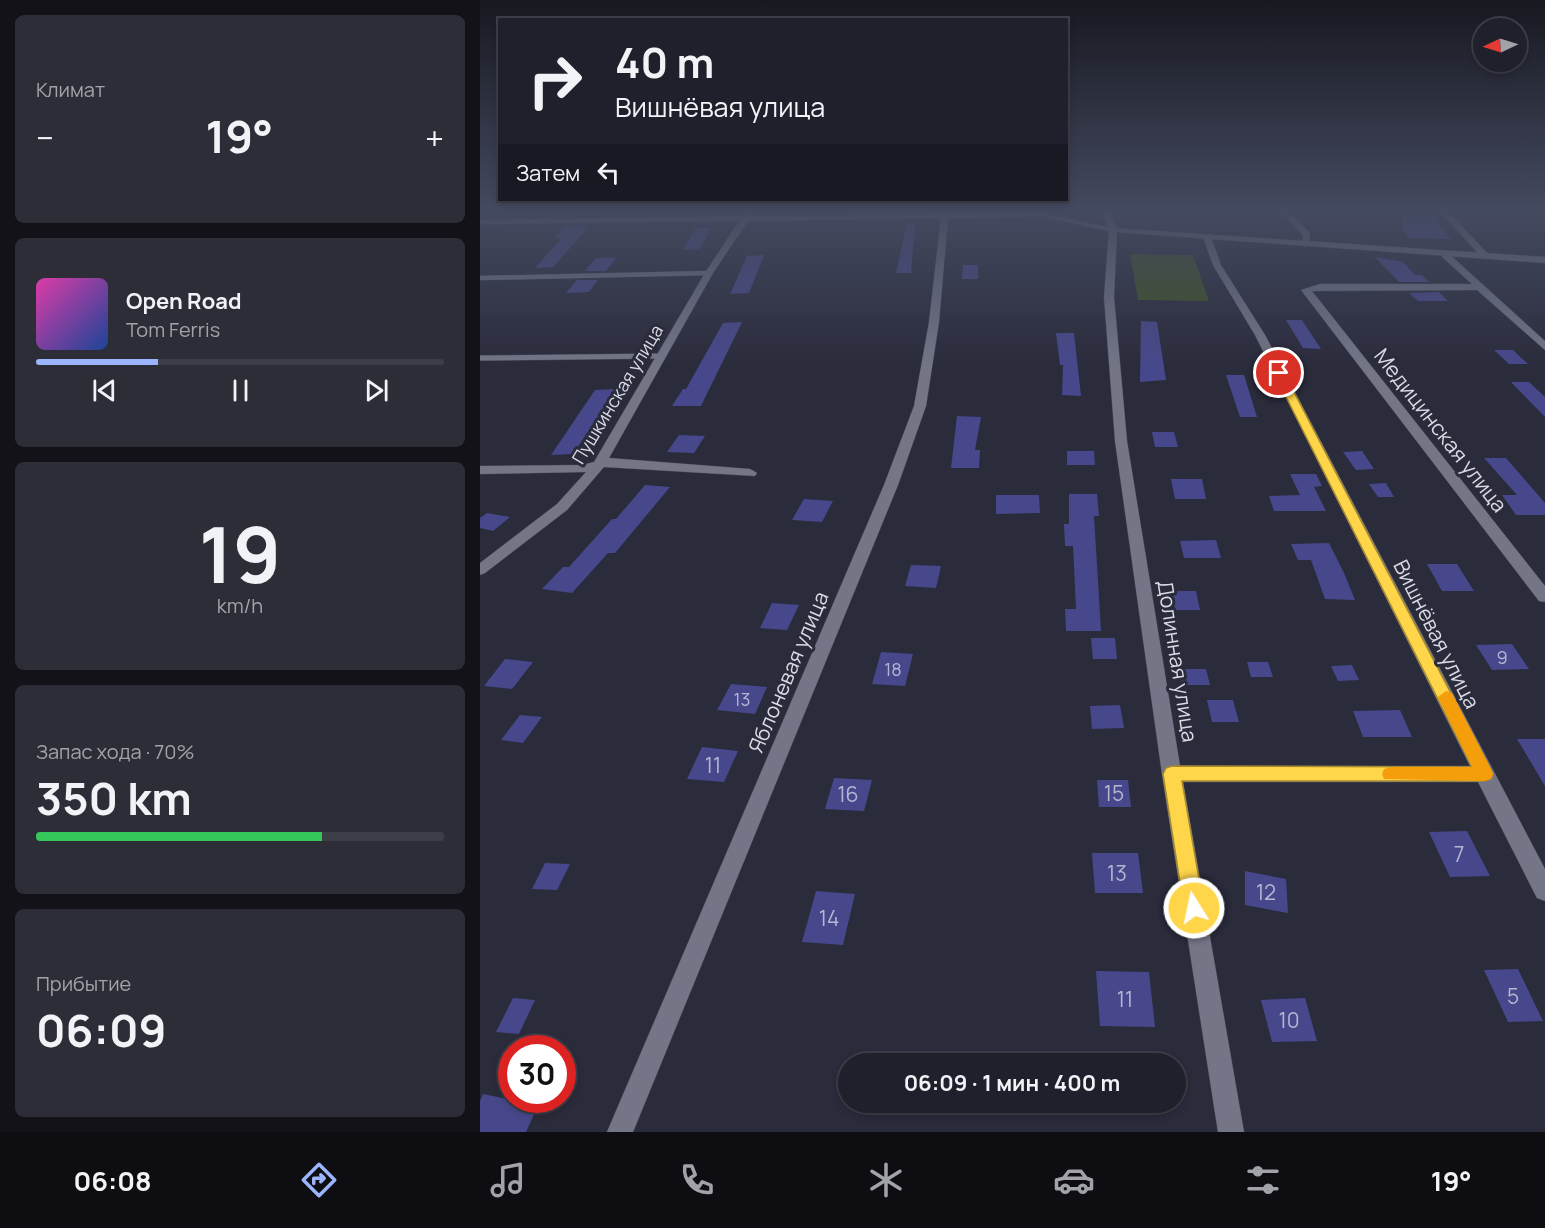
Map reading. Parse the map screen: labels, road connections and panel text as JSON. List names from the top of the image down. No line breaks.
{"streets":{"street":["Пушкинская улица","Медицинская улица","Вишнёвая улица","Долинная улица","Яблоневая улица"]},"house_numbers":["9","18","13","11","15","16","7","13","12","14","5","11","10"],"north":"left","page":{"tile":["Климат",["19","km/h"],["Запас хода · 70%","350 km"],["Прибытие","06:09"]],"turn":["40 m","Вишнёвая улица"],"heat":["−","19°","+"],"then":"Затем","song":["Open Road","Tom Ferris"],"limit":"30","trip":"06:09 · 1 мин · 400 m","tabs":["06:08","19°"]}}
